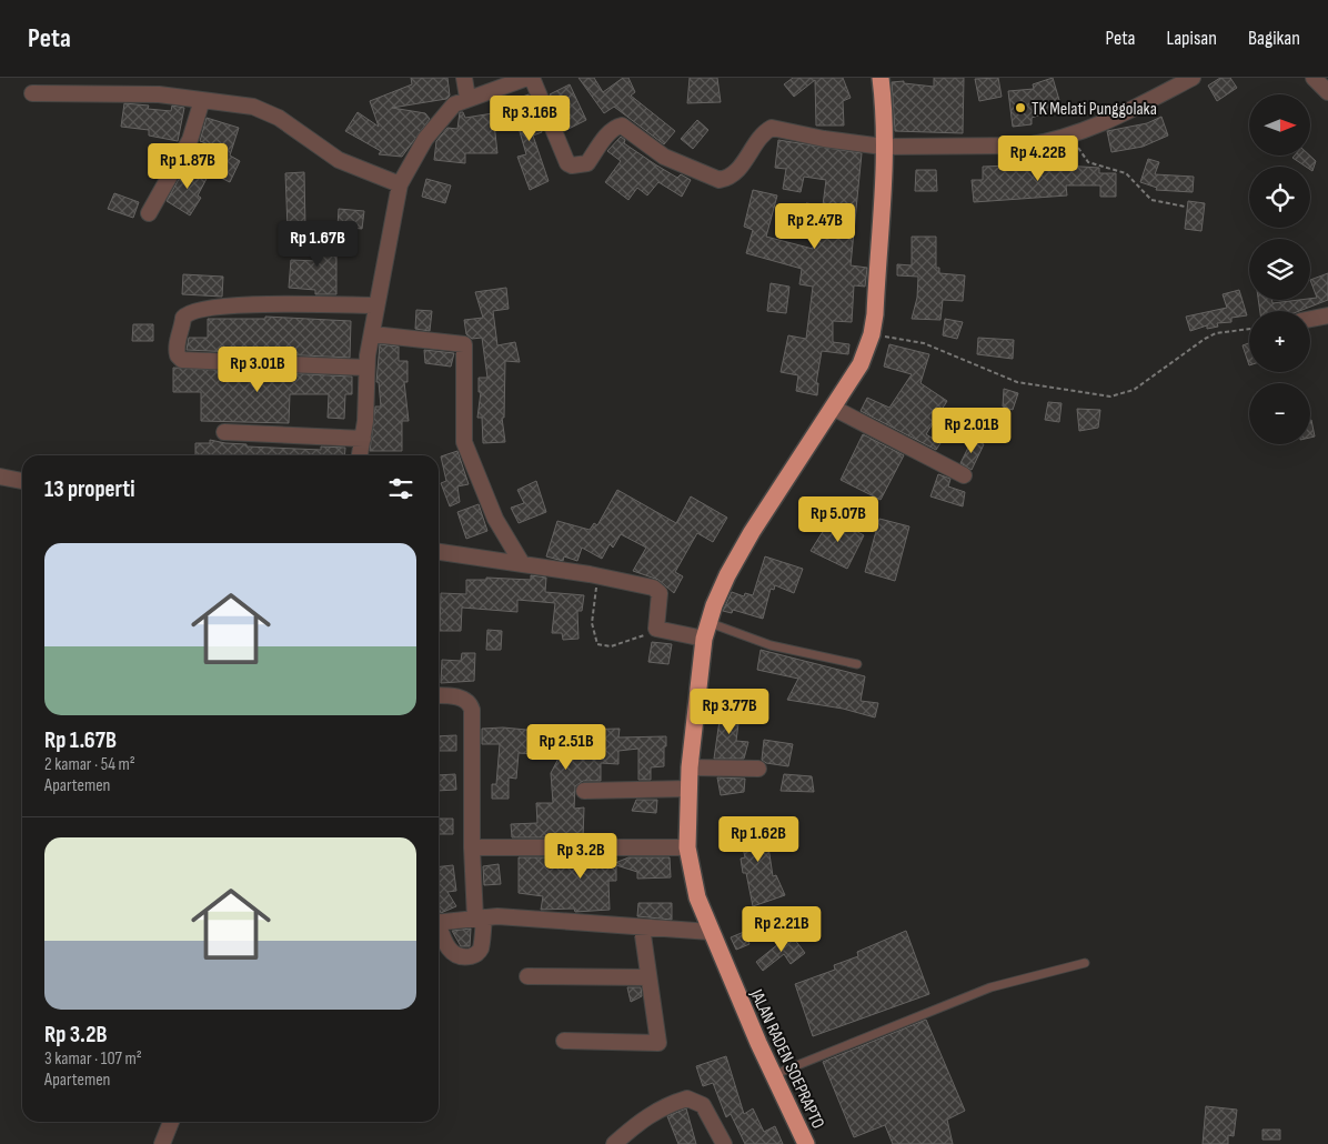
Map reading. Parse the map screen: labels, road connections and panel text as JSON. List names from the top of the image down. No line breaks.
{"streets":{"highway":["JALAN RADEN SOEPRAPTO"]},"places":["TK Melati Punggolaka"],"north":"right","page":{"header":"Peta","nav":["Peta","Lapisan","Bagikan"],"map_buttons":["+","−"],"price":["Rp 3.16B","Rp 4.22B","Rp 1.87B","Rp 2.47B","Rp 1.67B","Rp 3.01B","Rp 2.01B","Rp 5.07B","Rp 3.77B","Rp 2.51B","Rp 1.62B","Rp 3.2B","Rp 2.21B"],"heading":"13 properti","list":[{"name":"Rp 1.67B","note":"2 kamar · 54 m² · Apartemen"},{"name":"Rp 3.2B","note":"3 kamar · 107 m² · Apartemen"}]}}
